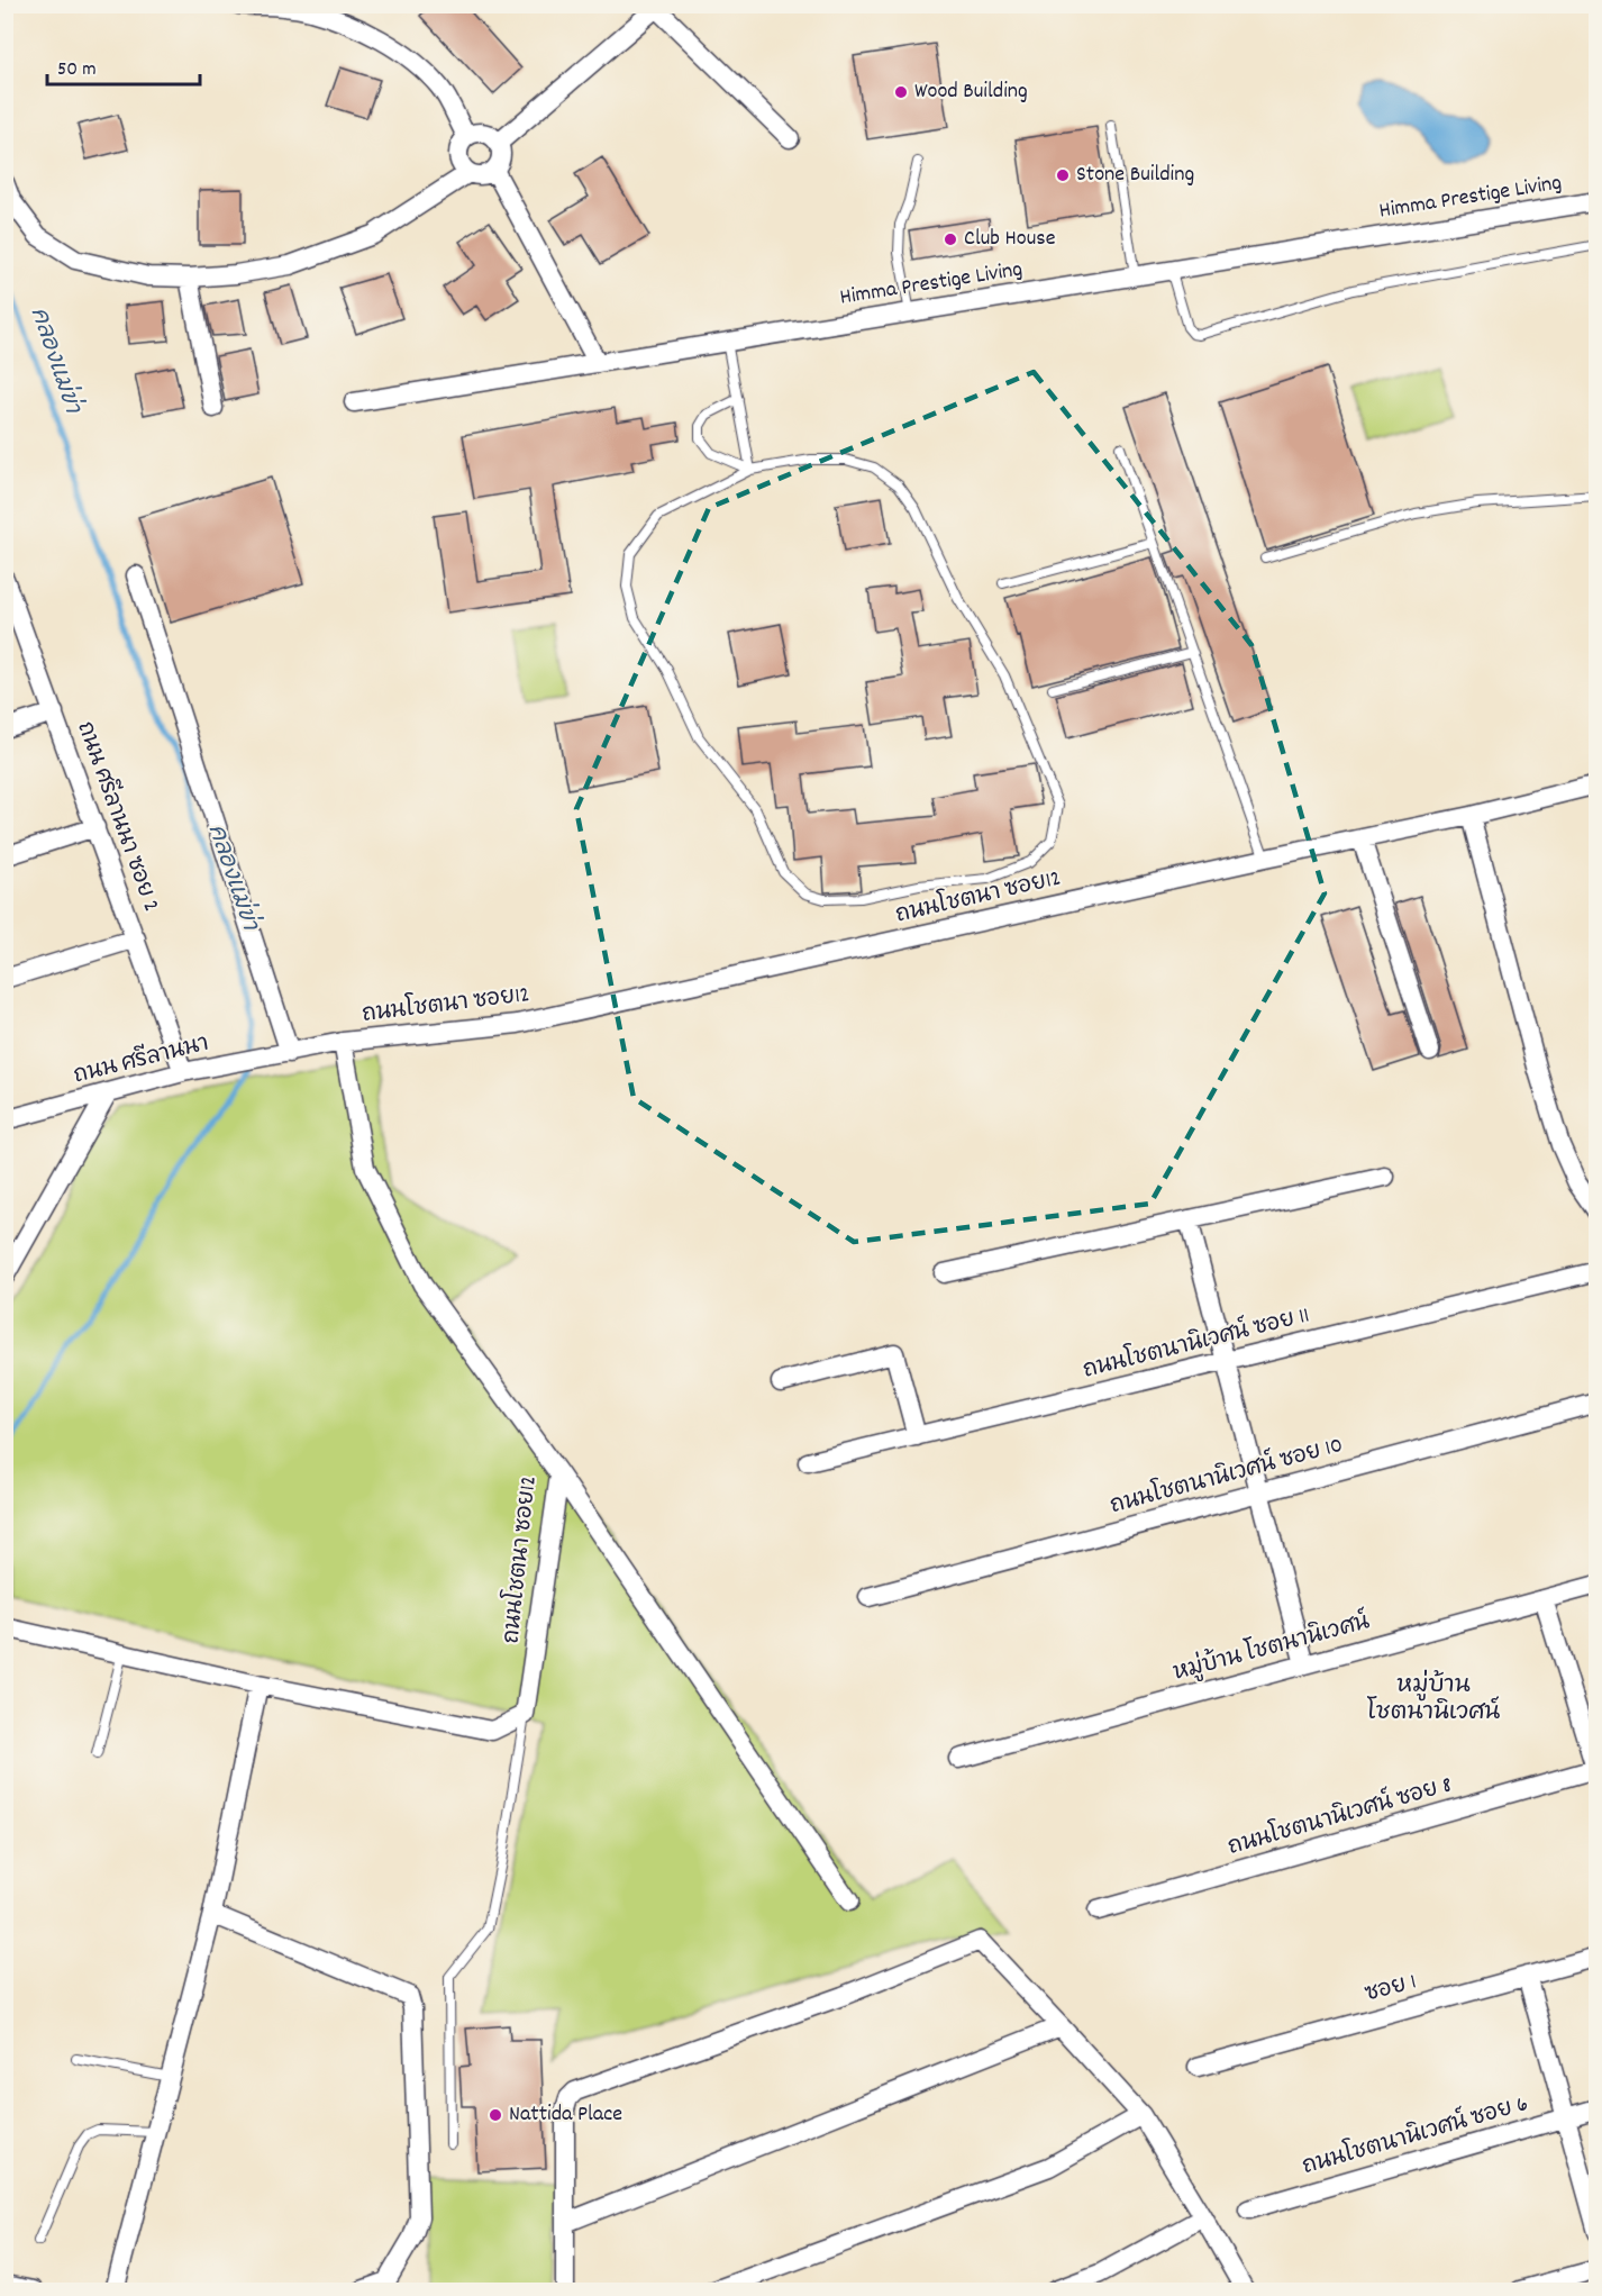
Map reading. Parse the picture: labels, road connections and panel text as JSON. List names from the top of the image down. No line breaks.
{"streets":{"street":["Himma Prestige Living","ถนน ศรีลานนา ซอย 2","ถนนโชตนา ซอย12","ถนน ศรีลานนา","ถนนโชตนานิเวศน์ ซอย 11","ถนนโชตนานิเวศน์ ซอย 10","หมู่บ้าน โชตนานิเวศน์","ถนนโชตนานิเวศน์ ซอย 8","ซอย 1","ถนนโชตนานิเวศน์ ซอย 6"]},"crossings":[["ถนน ศรีลานนา ซอย 2","ถนน ศรีลานนา"],["ถนนโชตนา ซอย12","ถนน ศรีลานนา"]],"districts":["หมู่บ้าน โชตนานิเวศน์"],"water":["คลองแม่ข่า"],"places":["Wood Building","Stone Building","Club House","Nattida Place"],"scale_bar":"50 m"}
